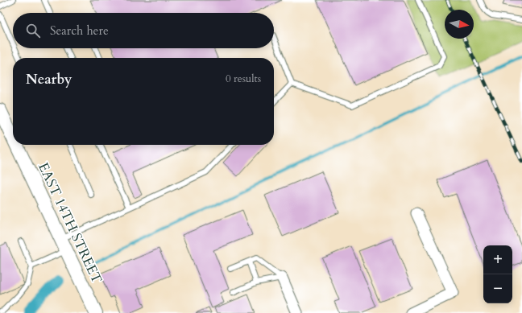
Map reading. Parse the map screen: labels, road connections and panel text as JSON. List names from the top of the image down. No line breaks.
{"streets":{"street":["EAST 14TH STREET"]},"north":"right","page":{"search":"Search here","heading":["Nearby","0 results"],"map_buttons":["+","−"]}}
